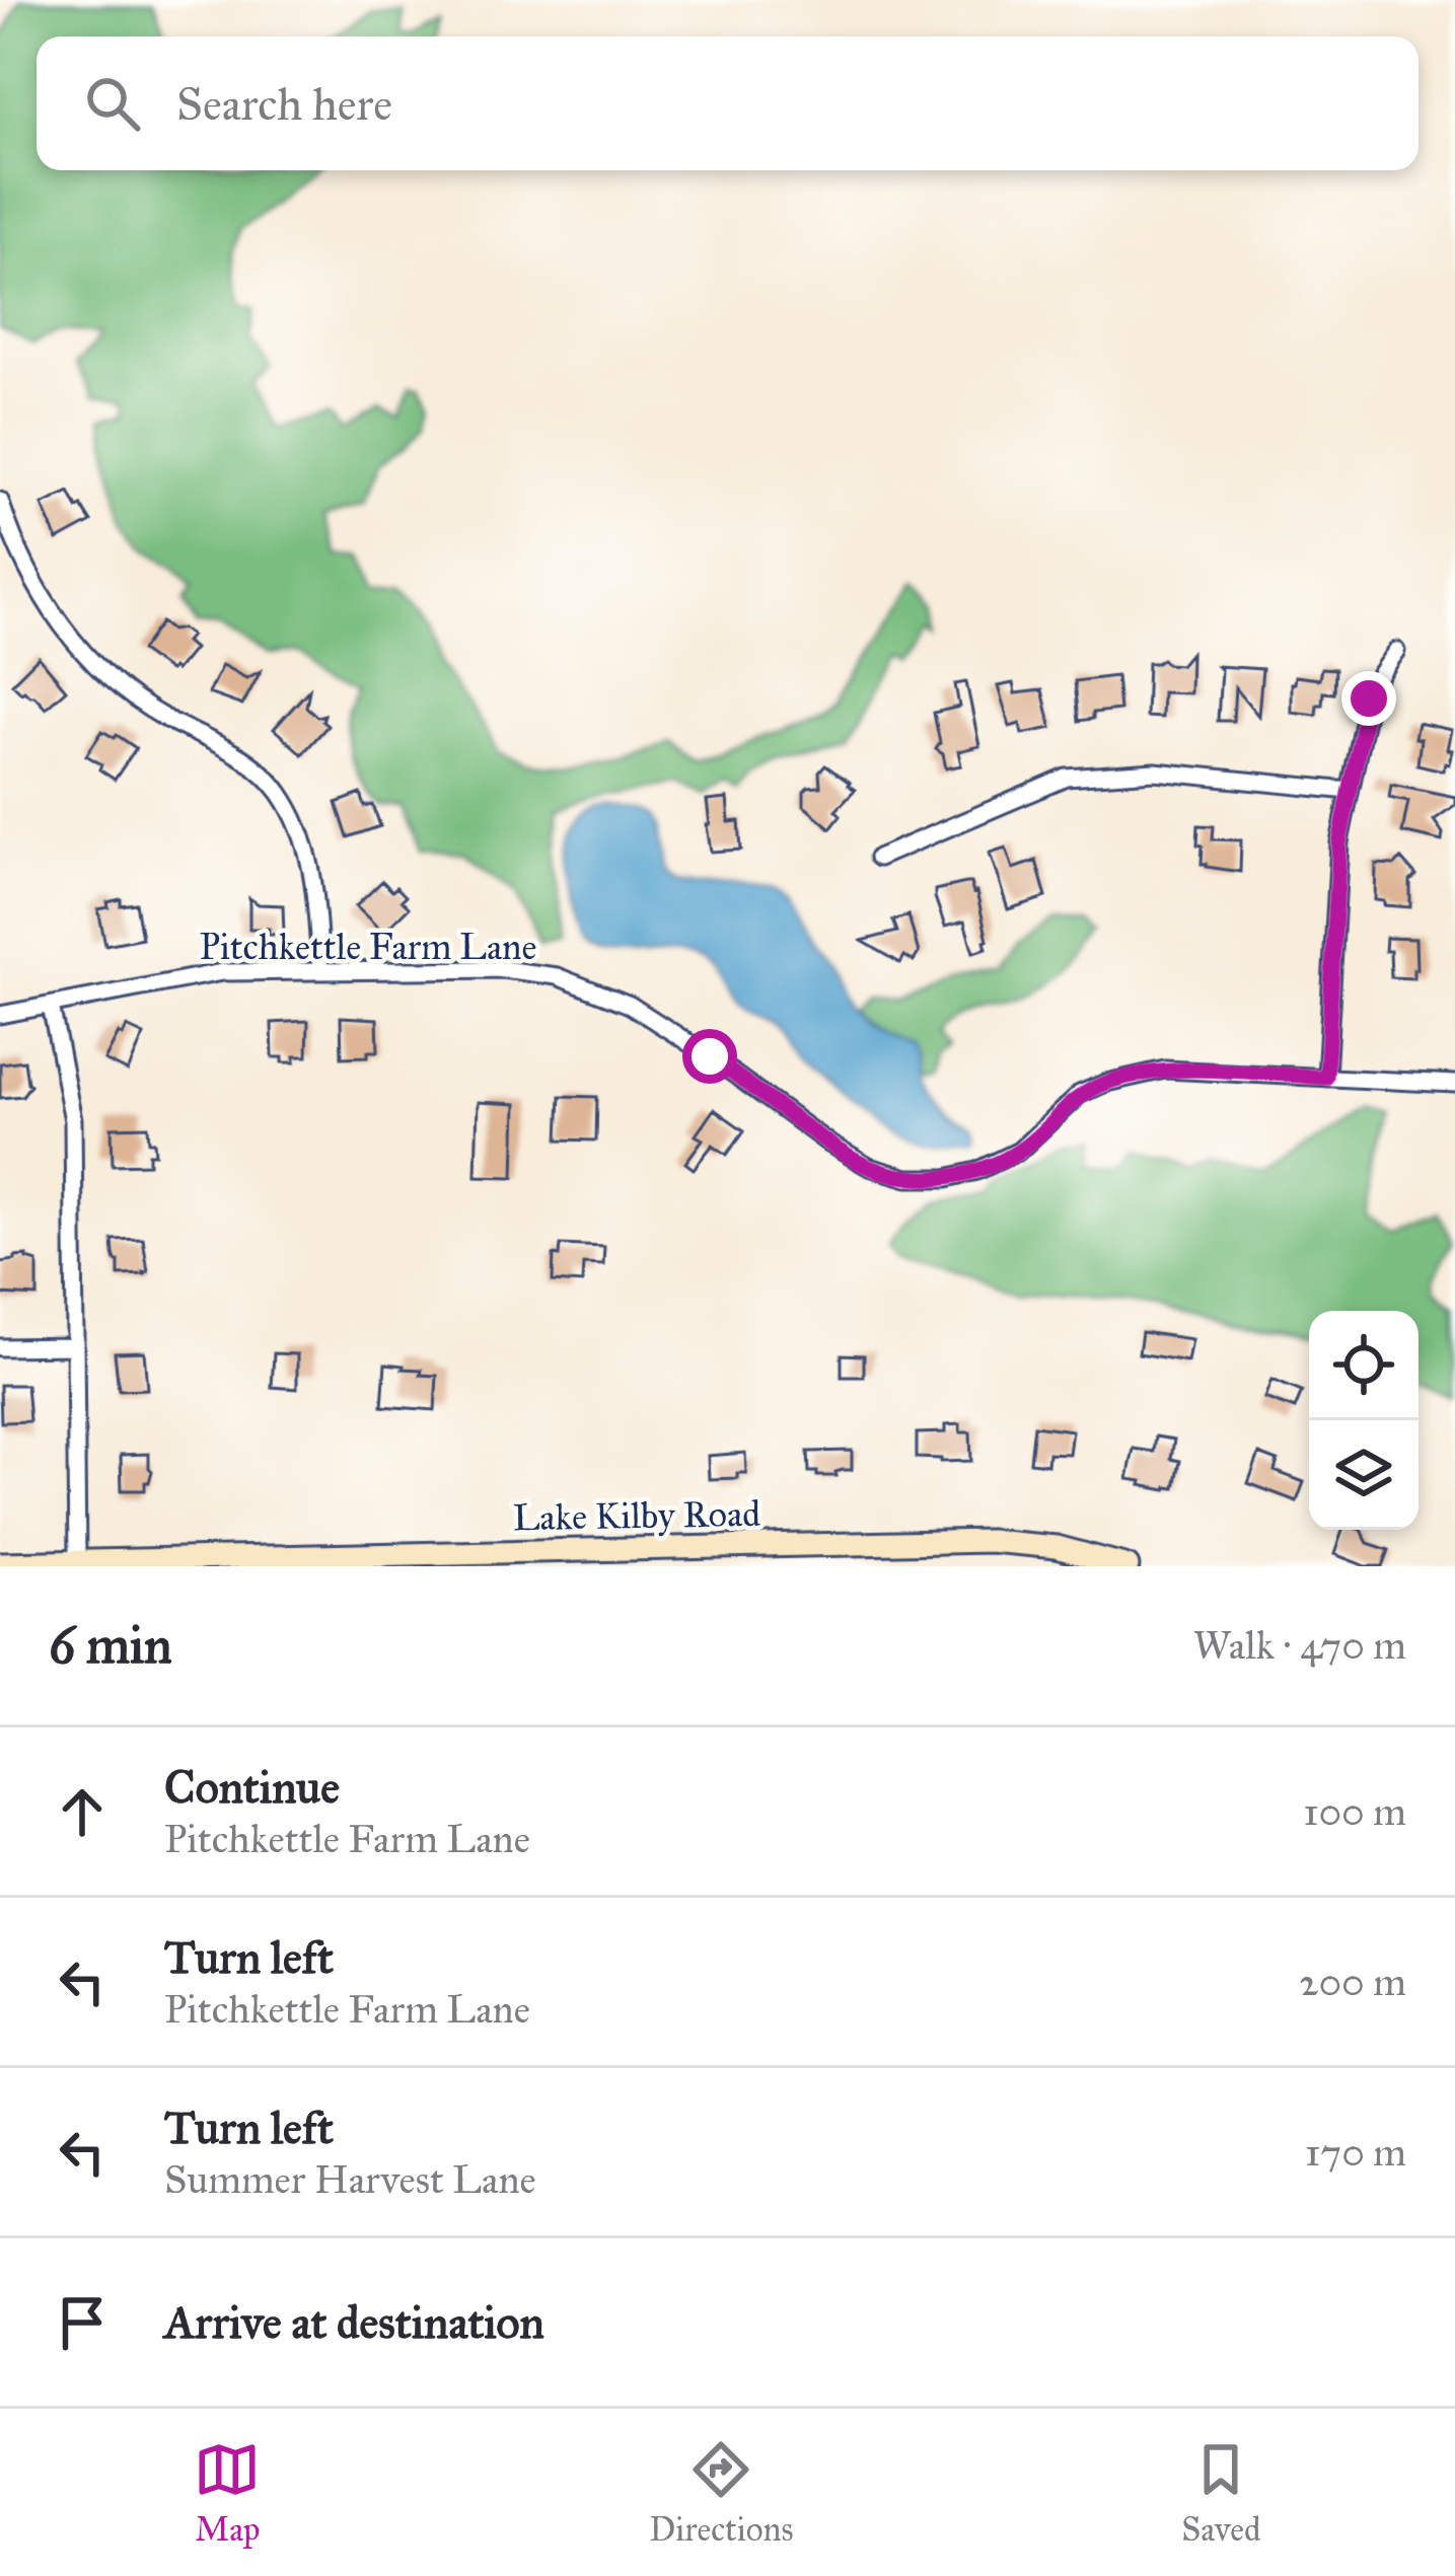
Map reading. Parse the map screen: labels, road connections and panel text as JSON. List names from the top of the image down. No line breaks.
{"streets":{"street":["Pitchkettle Farm Lane","Lake Kilby Road"]},"page":{"search":"Search here","heading":["6 min","Walk · 470 m"],"list":[["Continue","Pitchkettle Farm Lane","100 m"],["Turn left","Pitchkettle Farm Lane","200 m"],["Turn left","Summer Harvest Lane","170 m"],"Arrive at destination"],"nav":["Map","Directions","Saved"]}}
